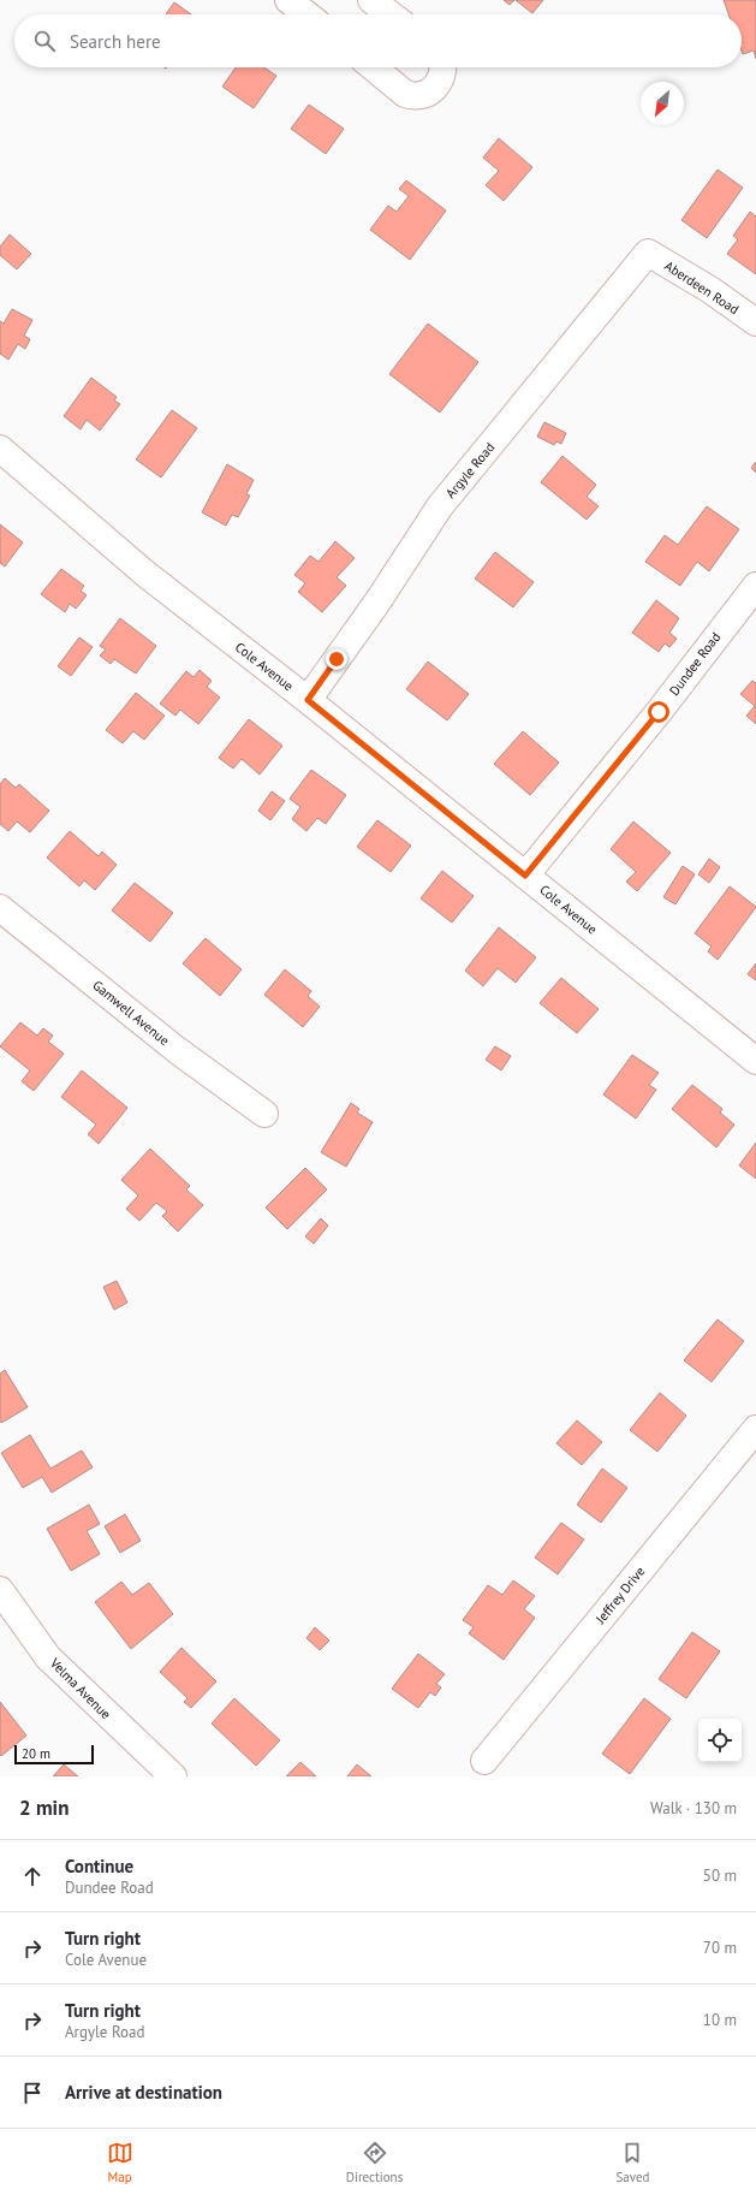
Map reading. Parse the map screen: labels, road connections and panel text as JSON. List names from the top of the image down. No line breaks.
{"streets":{"street":["Aberdeen Road","Argyle Road","Dundee Road","Cole Avenue","Gamwell Avenue","Jeffrey Drive","Velma Avenue"]},"crossings":[["Aberdeen Road","Argyle Road"],["Argyle Road","Cole Avenue"],["Dundee Road","Cole Avenue"]],"scale_bar":"20 m","north":"bottom left","page":{"search":"Search here","scale":"20 m","heading":["2 min","Walk · 130 m"],"list":[["Continue","Dundee Road","50 m"],["Turn right","Cole Avenue","70 m"],["Turn right","Argyle Road","10 m"],"Arrive at destination"],"nav":["Map","Directions","Saved"]}}
